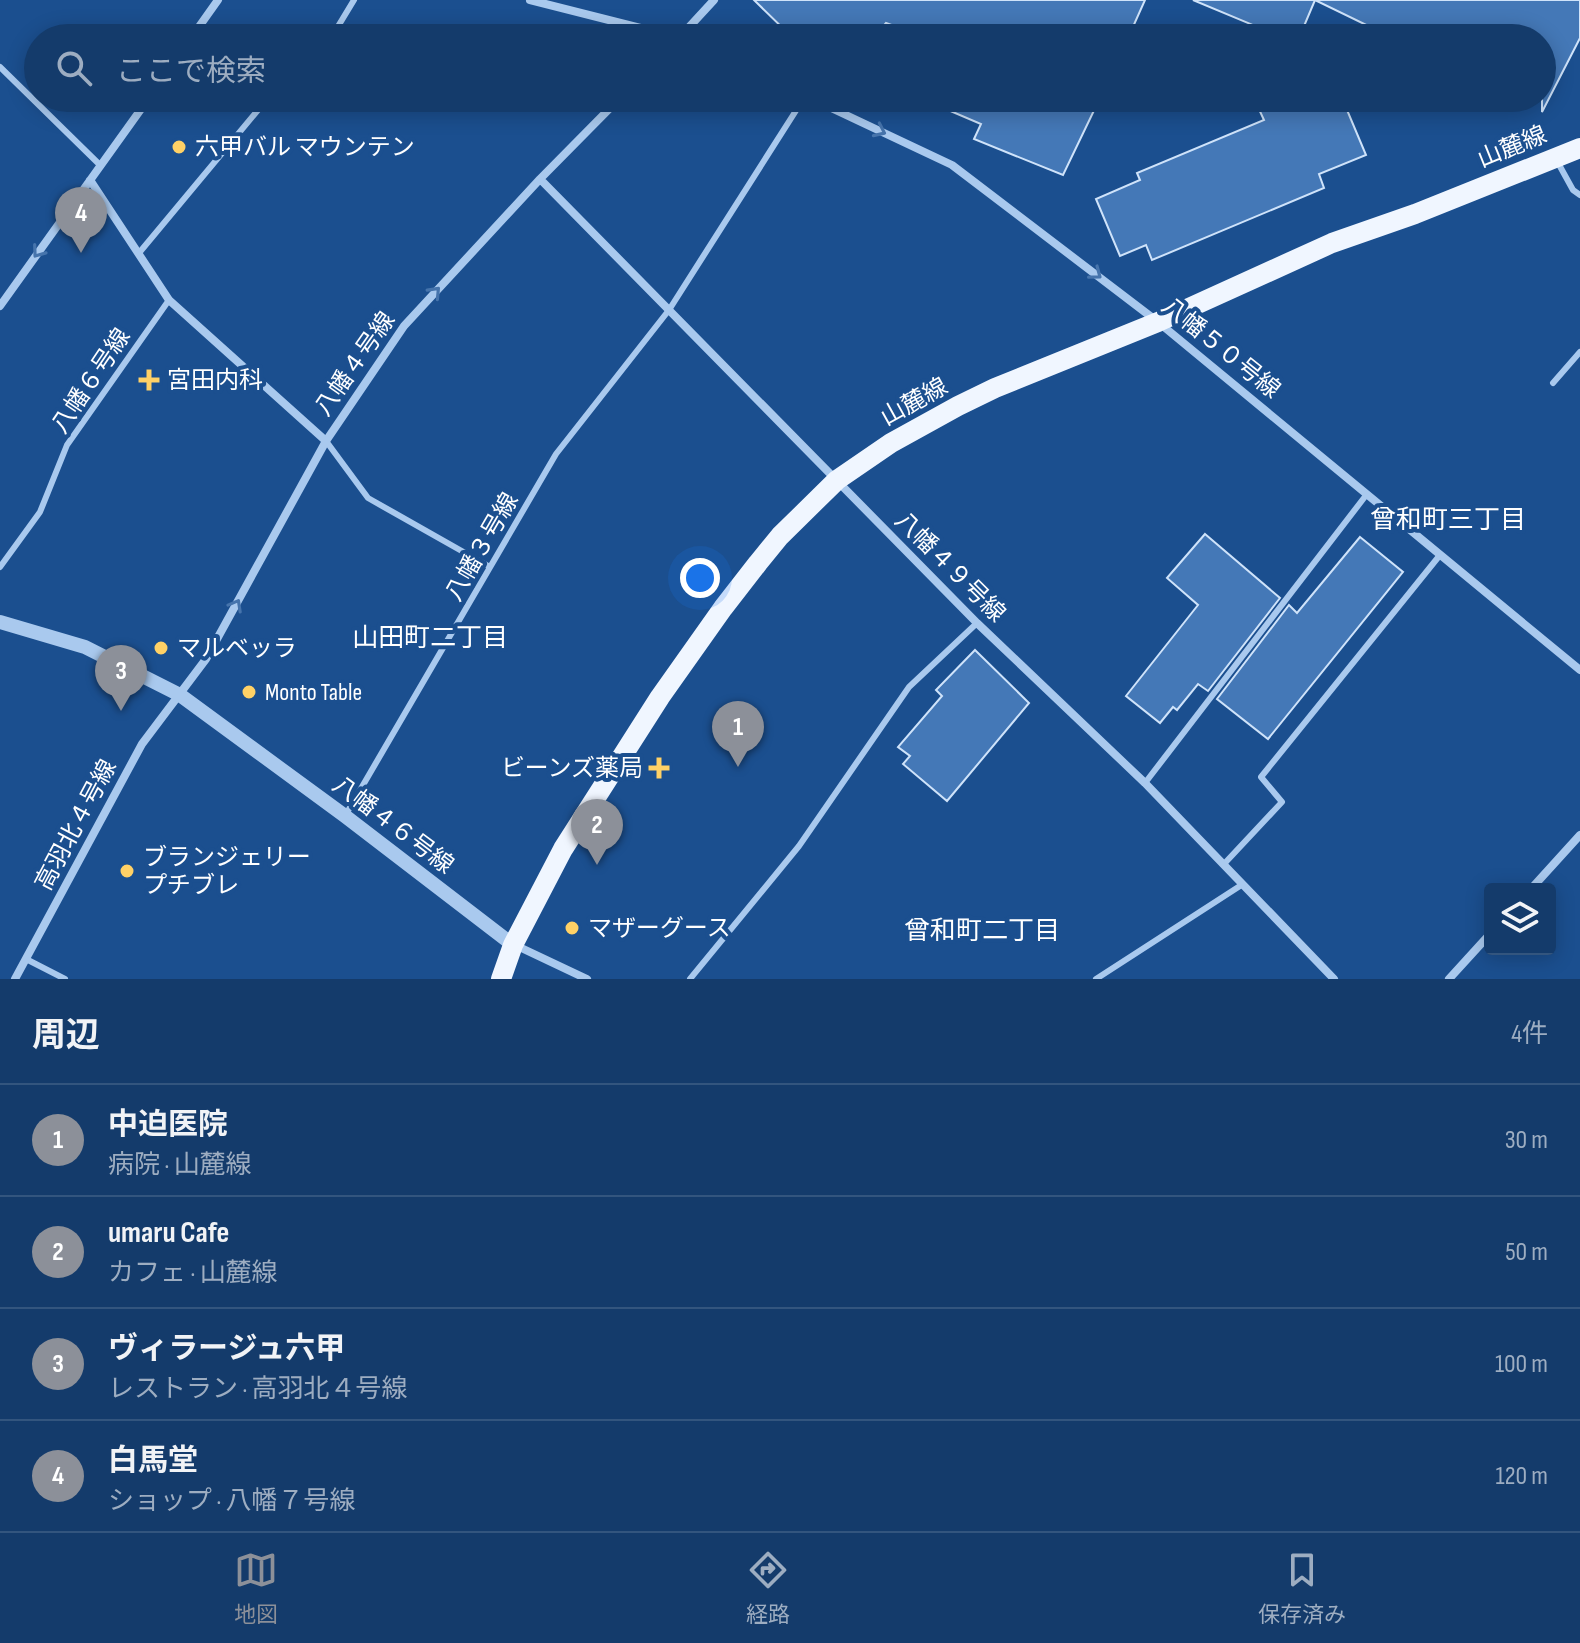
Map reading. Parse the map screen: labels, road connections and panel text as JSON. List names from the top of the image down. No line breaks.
{"streets":{"main road":["山麓線"],"street":["八幡５０号線","八幡４号線","八幡４９号線","高羽北４号線","八幡４６号線"],"lane":["八幡６号線","八幡３号線"]},"crossings":[["山麓線","八幡５０号線"],["山麓線","八幡４９号線"],["山麓線","八幡４６号線"],["八幡４号線","八幡４９号線"],["八幡４号線","高羽北４号線"],["八幡４号線","八幡４６号線"],["八幡３号線","八幡４９号線"],["八幡３号線","八幡４６号線"],["高羽北４号線","八幡４６号線"]],"one_way":["八幡５０号線","八幡４号線"],"districts":["曾和町三丁目","山田町二丁目","曾和町二丁目"],"places":{"other":["六甲バル マウンテン","マルベッラ","Monto Table","ブランジェリー プチブレ","マザーグース"],"health":["宮田内科","ビーンズ薬局"]},"page":{"search":"ここで検索","pins":["4","3","1","2"],"heading":["周辺","4件"],"list":[{"mark":"1","name":"中迫医院","note":"病院 · 山麓線","value":"30 m"},{"mark":"2","name":"umaru Cafe","note":"カフェ · 山麓線","value":"50 m"},{"mark":"3","name":"ヴィラージュ六甲","note":"レストラン · 高羽北４号線","value":"100 m"},{"mark":"4","name":"白馬堂","note":"ショップ · 八幡７号線","value":"120 m"}],"nav":["地図","経路","保存済み"]}}
